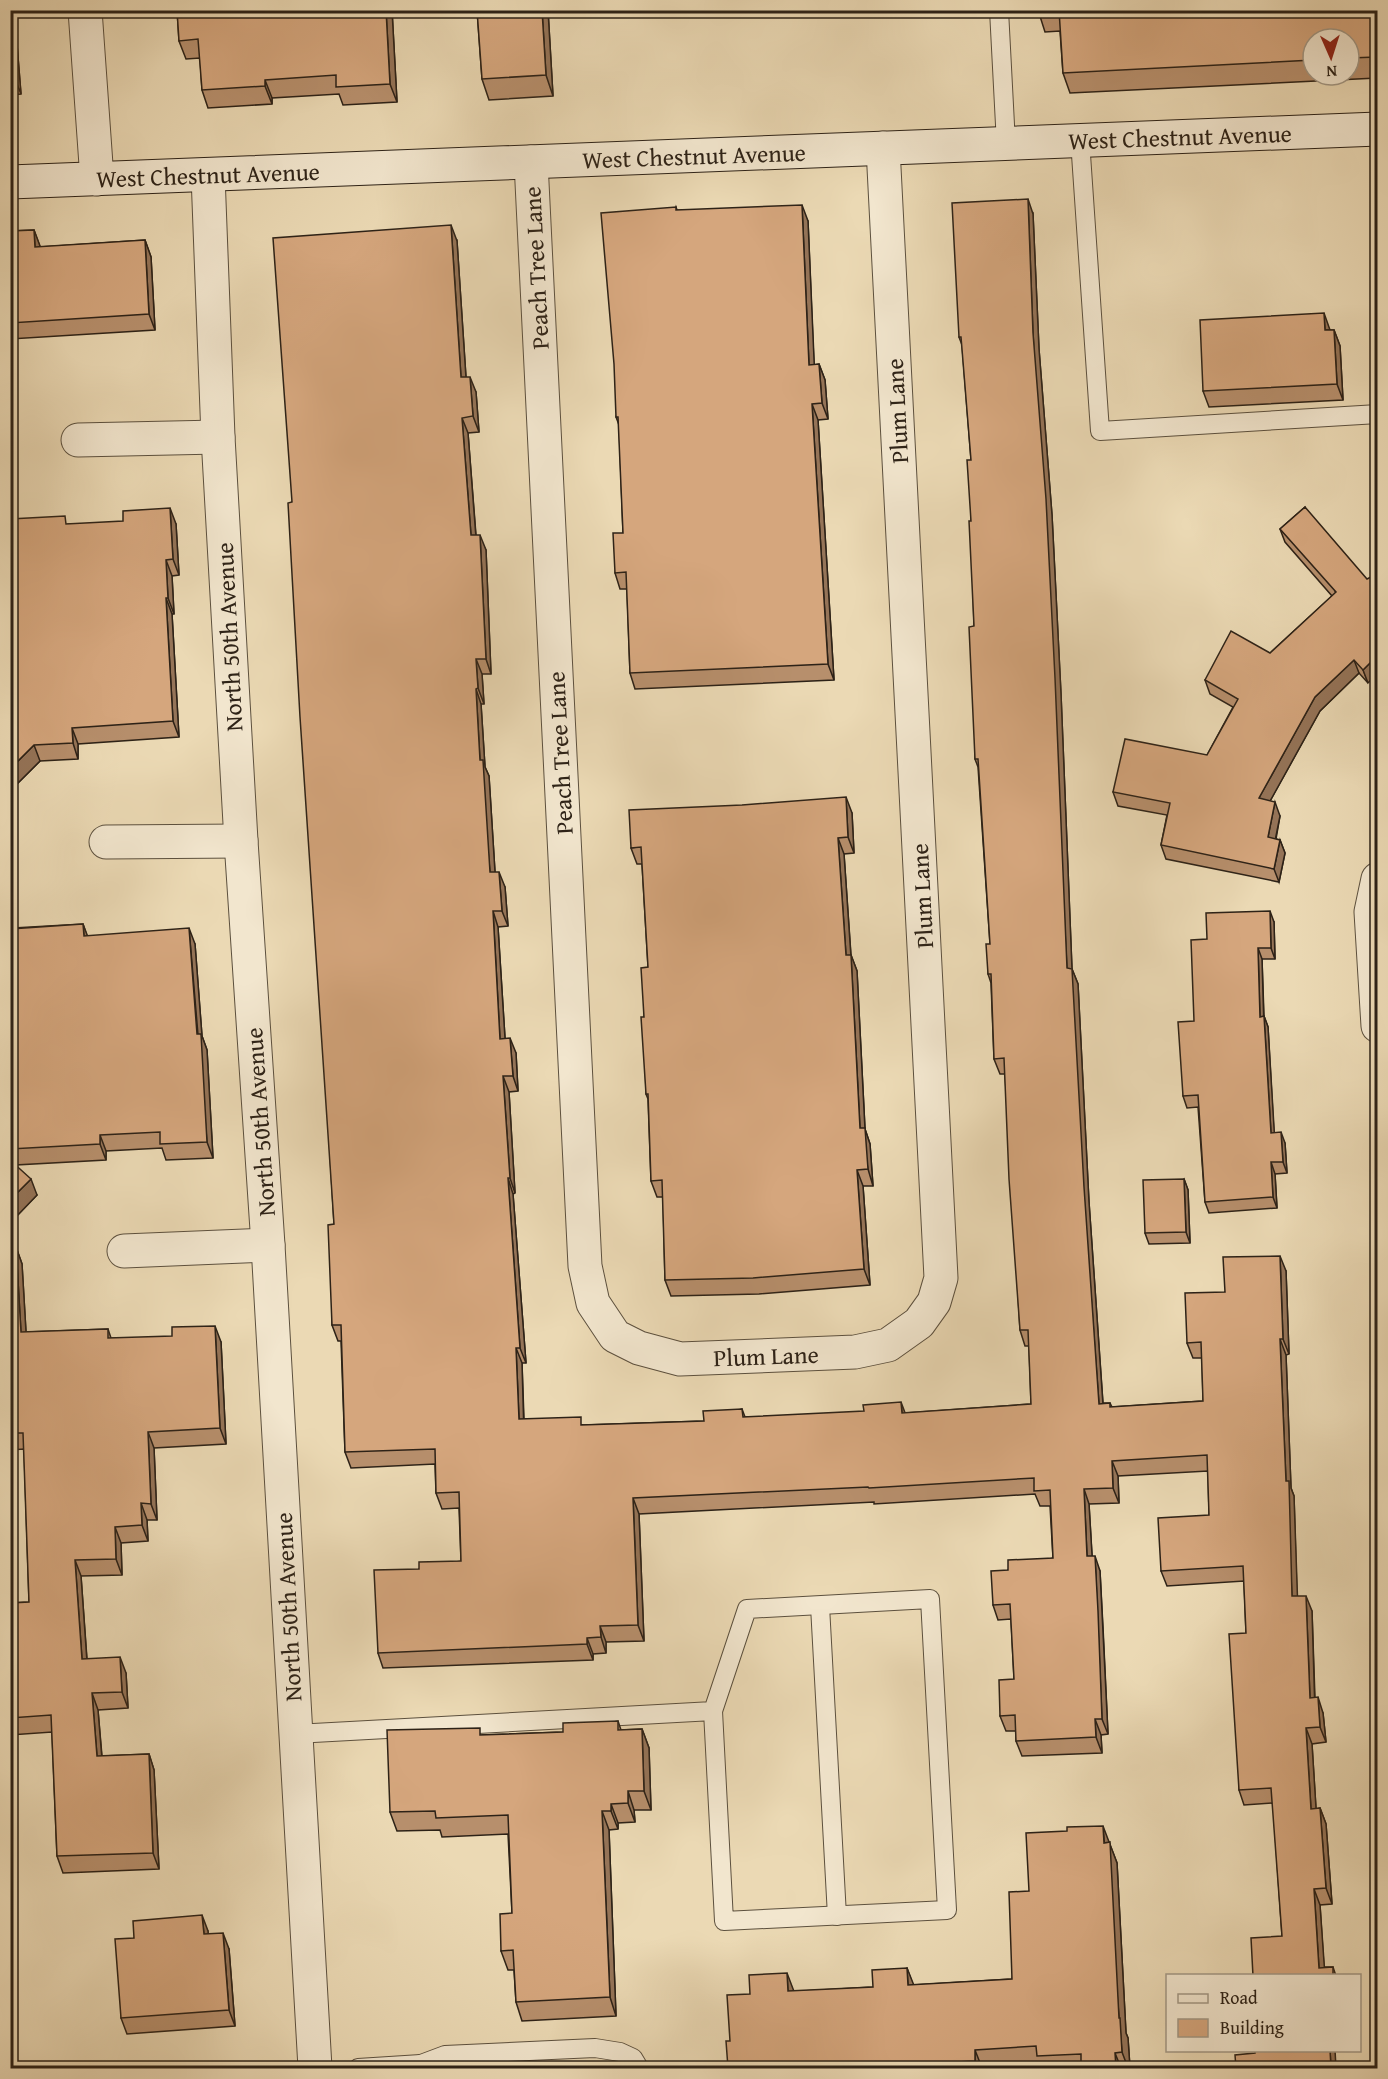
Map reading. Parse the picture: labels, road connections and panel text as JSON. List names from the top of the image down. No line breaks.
{"streets":{"street":["West Chestnut Avenue","Peach Tree Lane","Plum Lane","North 50th Avenue"]},"crossings":[["West Chestnut Avenue","Peach Tree Lane"],["West Chestnut Avenue","Plum Lane"],["West Chestnut Avenue","North 50th Avenue"],["Peach Tree Lane","Plum Lane"]],"legend":["Road","Building"],"north":"bottom"}
